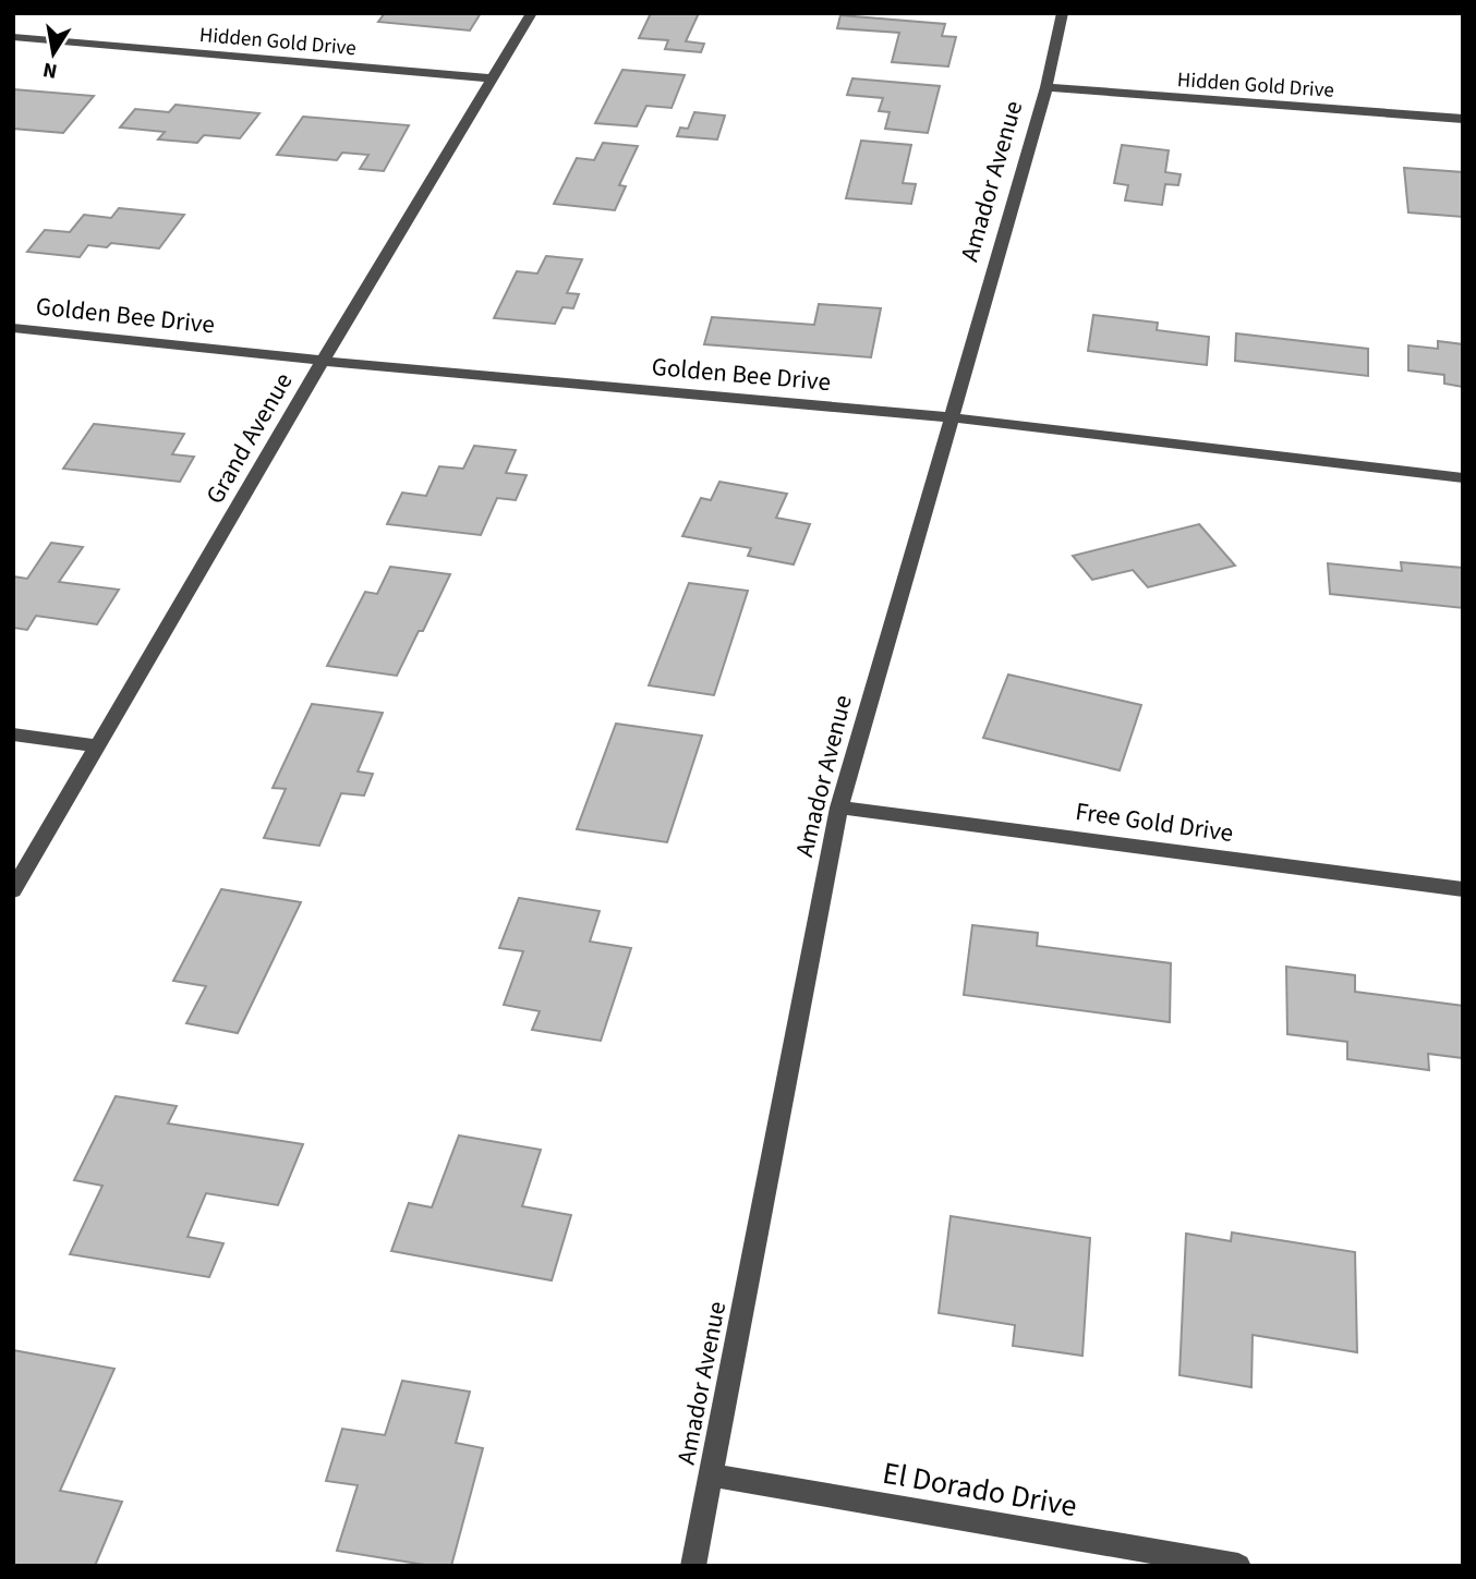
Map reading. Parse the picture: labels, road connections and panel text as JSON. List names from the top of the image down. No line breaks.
{"streets":{"street":["Hidden Gold Drive","Amador Avenue","Golden Bee Drive","Grand Avenue","Free Gold Drive","El Dorado Drive"]},"crossings":[["Hidden Gold Drive","Amador Avenue"],["Hidden Gold Drive","Grand Avenue"],["Amador Avenue","Golden Bee Drive"],["Amador Avenue","Free Gold Drive"],["Amador Avenue","El Dorado Drive"],["Golden Bee Drive","Grand Avenue"]],"north":"bottom"}
